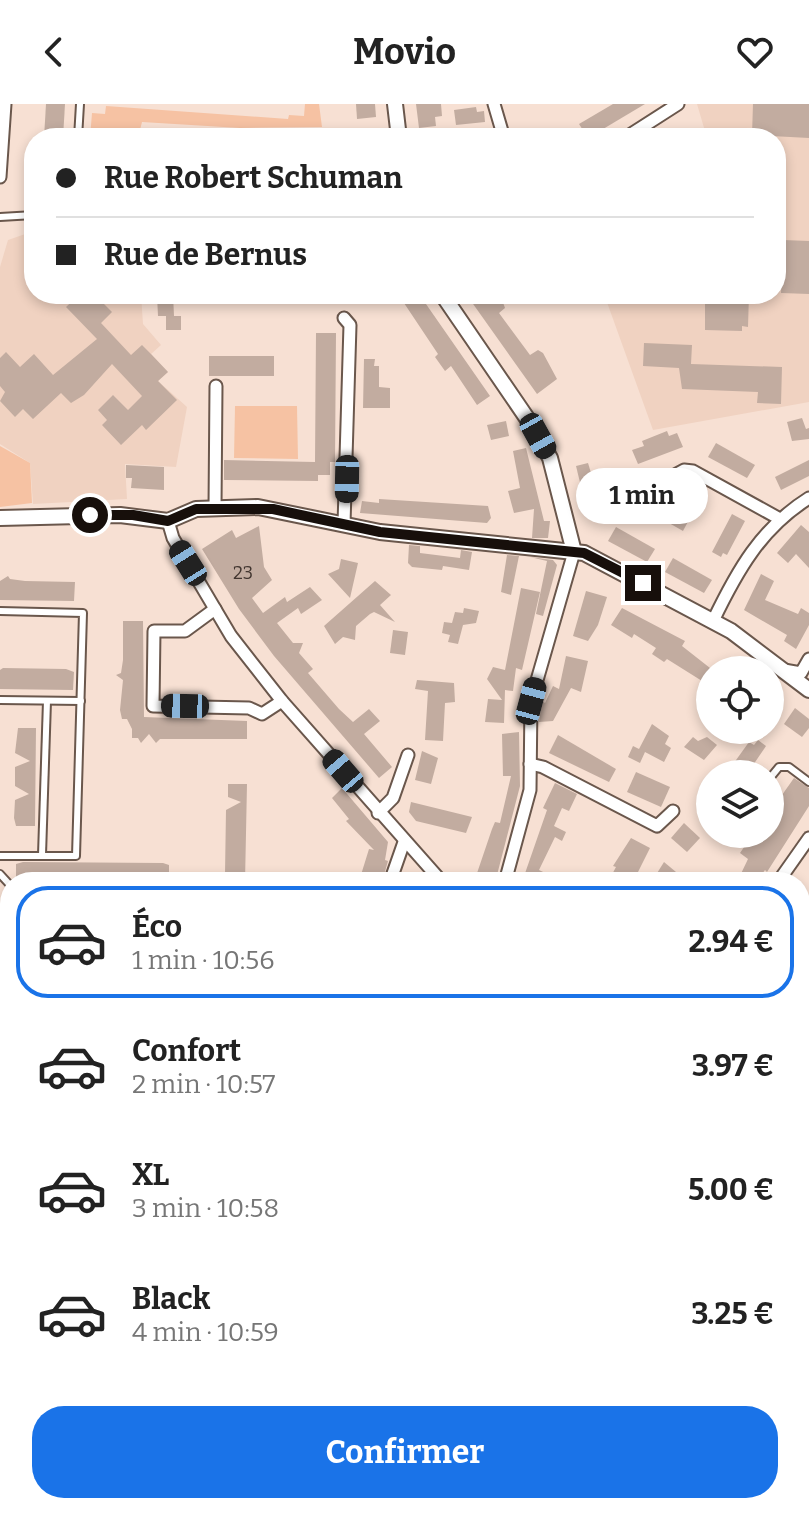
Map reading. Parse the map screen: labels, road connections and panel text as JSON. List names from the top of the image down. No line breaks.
{"house_numbers":["23"],"page":{"header":"Movio","banner":["Rue Robert Schuman","Rue de Bernus"],"bubble":"1 min","list":[{"name":"Éco","note":"1 min · 10:56","value":"2.94 €"},{"name":"Confort","note":"2 min · 10:57","value":"3.97 €"},{"name":"XL","note":"3 min · 10:58","value":"5.00 €"},{"name":"Black","note":"4 min · 10:59","value":"3.25 €"}],"buttons":"Confirmer"}}
